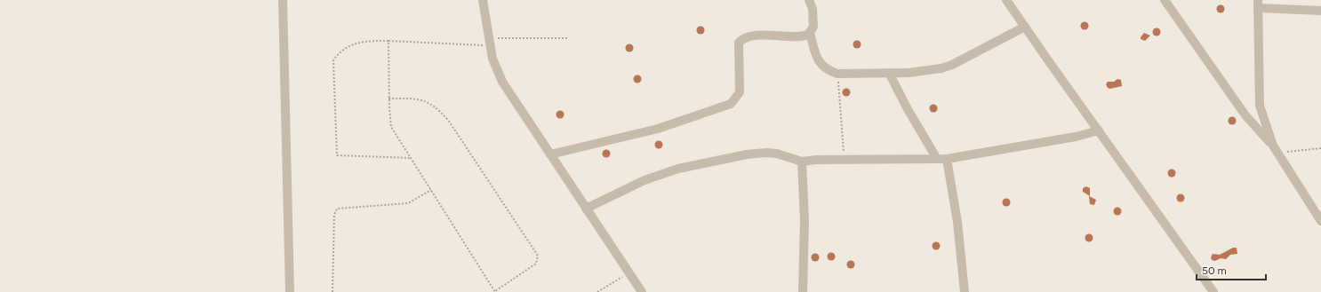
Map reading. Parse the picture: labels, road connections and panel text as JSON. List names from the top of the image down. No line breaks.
{"scale_bar":"50 m"}
